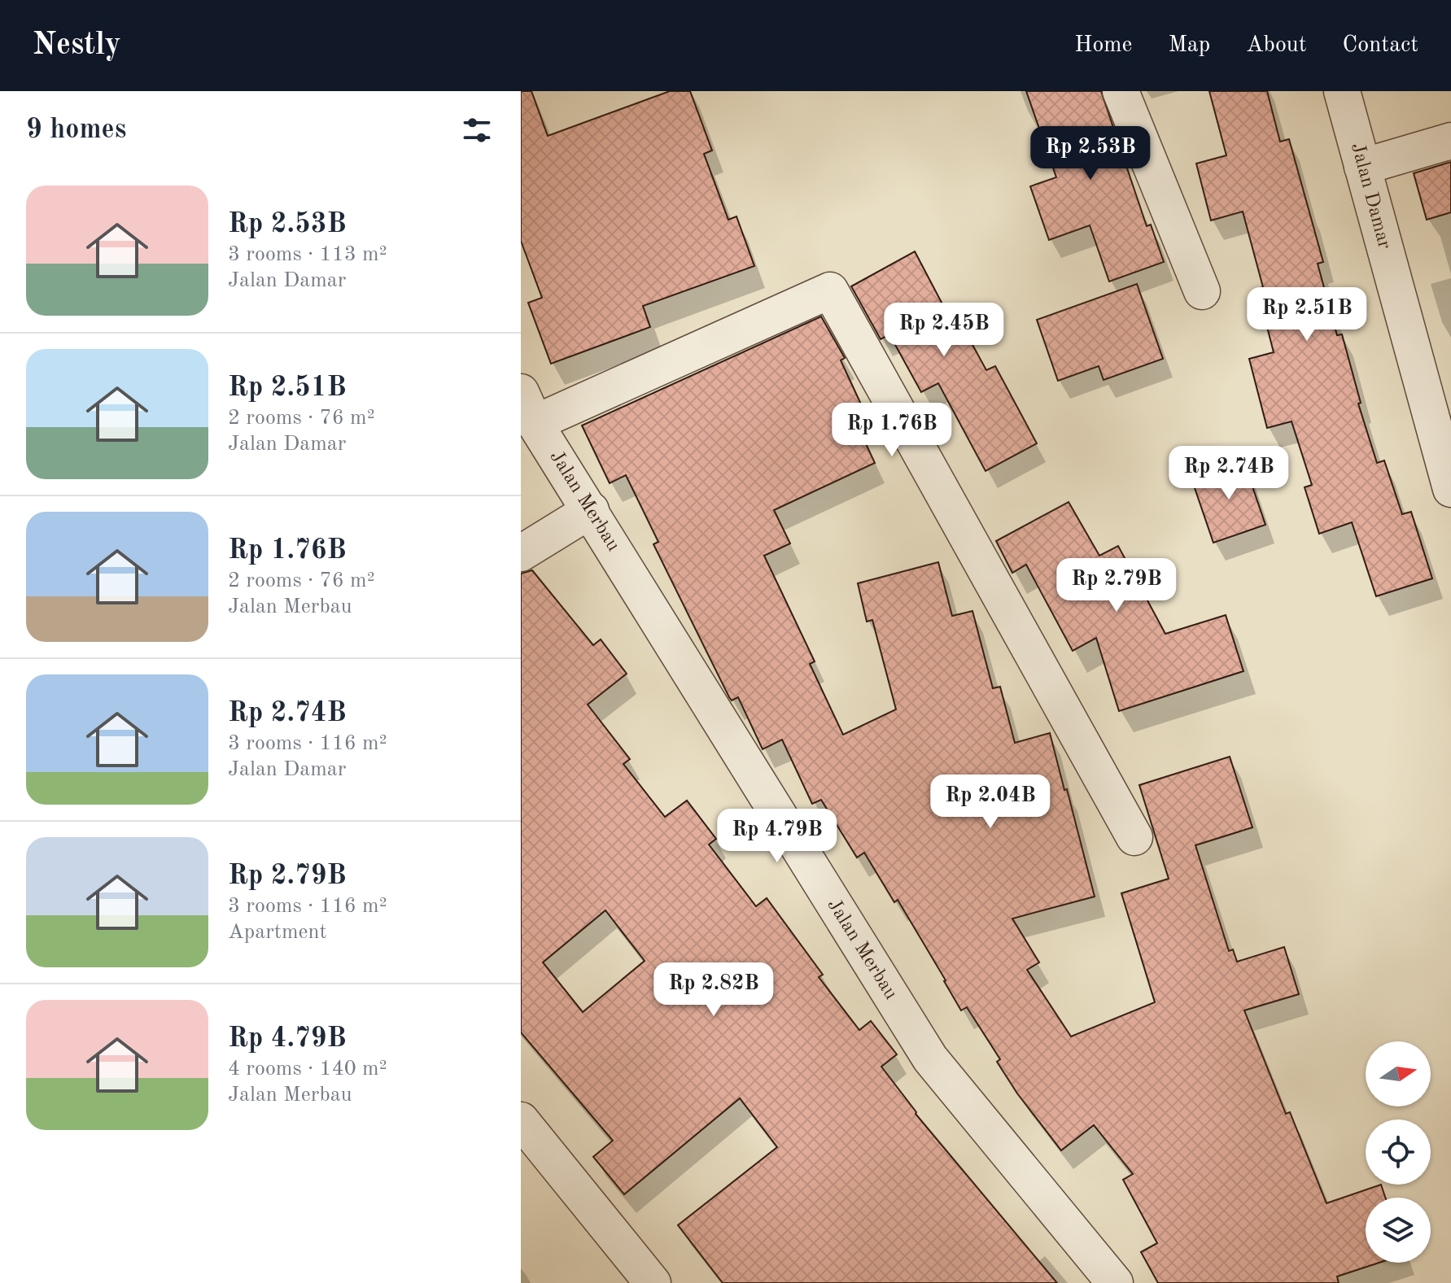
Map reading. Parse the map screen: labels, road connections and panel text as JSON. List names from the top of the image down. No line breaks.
{"streets":{"street":["Jalan Damar","Jalan Merbau"]},"north":"right","page":{"header":"Nestly","nav":["Home","Map","About","Contact"],"heading":"9 homes","price":["Rp 2.53B","Rp 2.51B","Rp 2.45B","Rp 1.76B","Rp 2.74B","Rp 2.79B","Rp 2.04B","Rp 4.79B","Rp 2.82B"],"list":[{"name":"Rp 2.53B","note":"3 rooms · 113 m² · Jalan Damar"},{"name":"Rp 2.51B","note":"2 rooms · 76 m² · Jalan Damar"},{"name":"Rp 1.76B","note":"2 rooms · 76 m² · Jalan Merbau"},{"name":"Rp 2.74B","note":"3 rooms · 116 m² · Jalan Damar"},{"name":"Rp 2.79B","note":"3 rooms · 116 m² · Apartment"},{"name":"Rp 4.79B","note":"4 rooms · 140 m² · Jalan Merbau"}]}}
